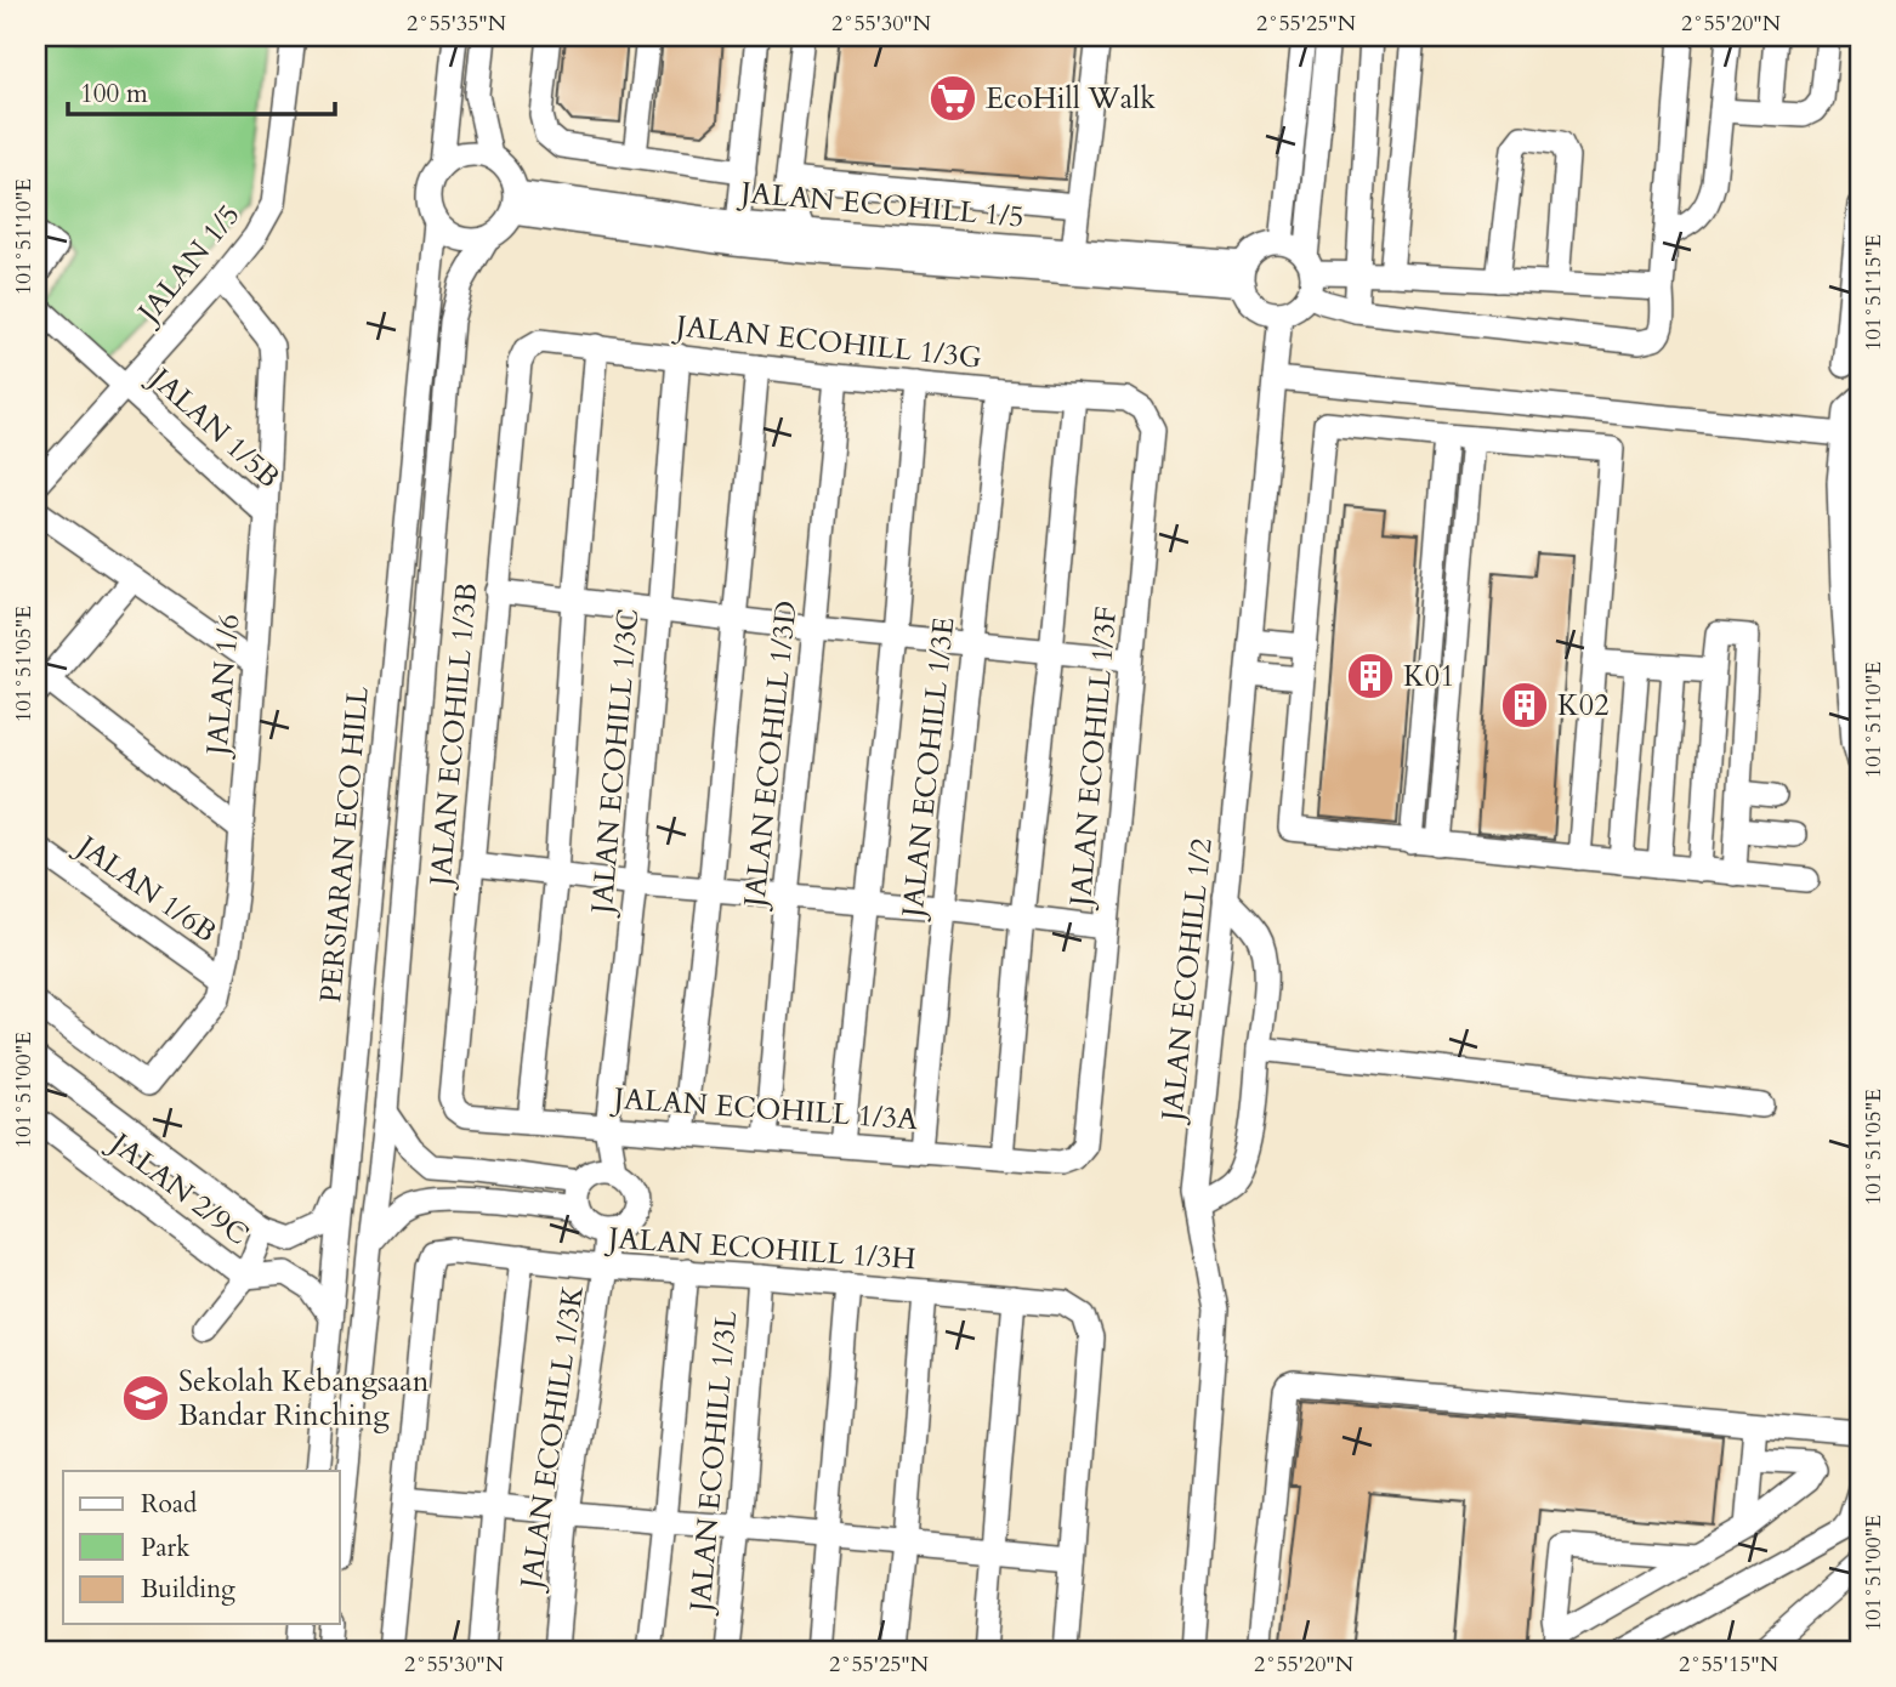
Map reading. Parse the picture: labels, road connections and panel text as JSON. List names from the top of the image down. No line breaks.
{"streets":{"street":["JALAN ECOHILL 1/5","JALAN 1/5","JALAN ECOHILL 1/3G","JALAN 1/5B","JALAN 1/6","JALAN ECOHILL 1/3B","JALAN ECOHILL 1/3D","JALAN ECOHILL 1/3F","JALAN ECOHILL 1/3C","JALAN ECOHILL 1/3E","PERSIARAN ECO HILL","JALAN 1/6B","JALAN ECOHILL 1/2","JALAN ECOHILL 1/3A","JALAN 2/9C","JALAN ECOHILL 1/3H","JALAN ECOHILL 1/3K","JALAN ECOHILL 1/3L"]},"crossings":[["JALAN ECOHILL 1/5","PERSIARAN ECO HILL"],["JALAN ECOHILL 1/5","JALAN ECOHILL 1/2"],["JALAN 1/5","JALAN 1/5B"],["JALAN 1/5","JALAN 1/6"],["JALAN ECOHILL 1/3G","JALAN ECOHILL 1/3B"],["JALAN ECOHILL 1/3G","JALAN ECOHILL 1/3D"],["JALAN ECOHILL 1/3G","JALAN ECOHILL 1/3F"],["JALAN ECOHILL 1/3G","JALAN ECOHILL 1/3C"],["JALAN ECOHILL 1/3G","JALAN ECOHILL 1/3E"],["JALAN 1/5B","JALAN 1/6"],["JALAN 1/6","JALAN 1/6B"],["JALAN ECOHILL 1/3B","JALAN ECOHILL 1/3A"],["JALAN ECOHILL 1/3D","JALAN ECOHILL 1/3A"],["JALAN ECOHILL 1/3F","JALAN ECOHILL 1/3A"],["JALAN ECOHILL 1/3C","JALAN ECOHILL 1/3A"],["JALAN ECOHILL 1/3C","JALAN ECOHILL 1/3K"],["JALAN ECOHILL 1/3E","JALAN ECOHILL 1/3A"],["PERSIARAN ECO HILL","JALAN 2/9C"],["JALAN ECOHILL 1/3H","JALAN ECOHILL 1/3K"],["JALAN ECOHILL 1/3H","JALAN ECOHILL 1/3L"]],"places":{"supermarket":["EcoHill Walk"],"building":["K01","K02"],"school or university":["Sekolah Kebangsaan Bandar Rinching"]},"legend":["Road","Park","Building"],"scale_bar":"100 m","coordinates":["2°55'35\"N","2°55'30\"N","2°55'25\"N","2°55'20\"N","101°51'10\"E","101°51'15\"E","101°51'05\"E","101°51'00\"E","2°55'15\"N"]}
